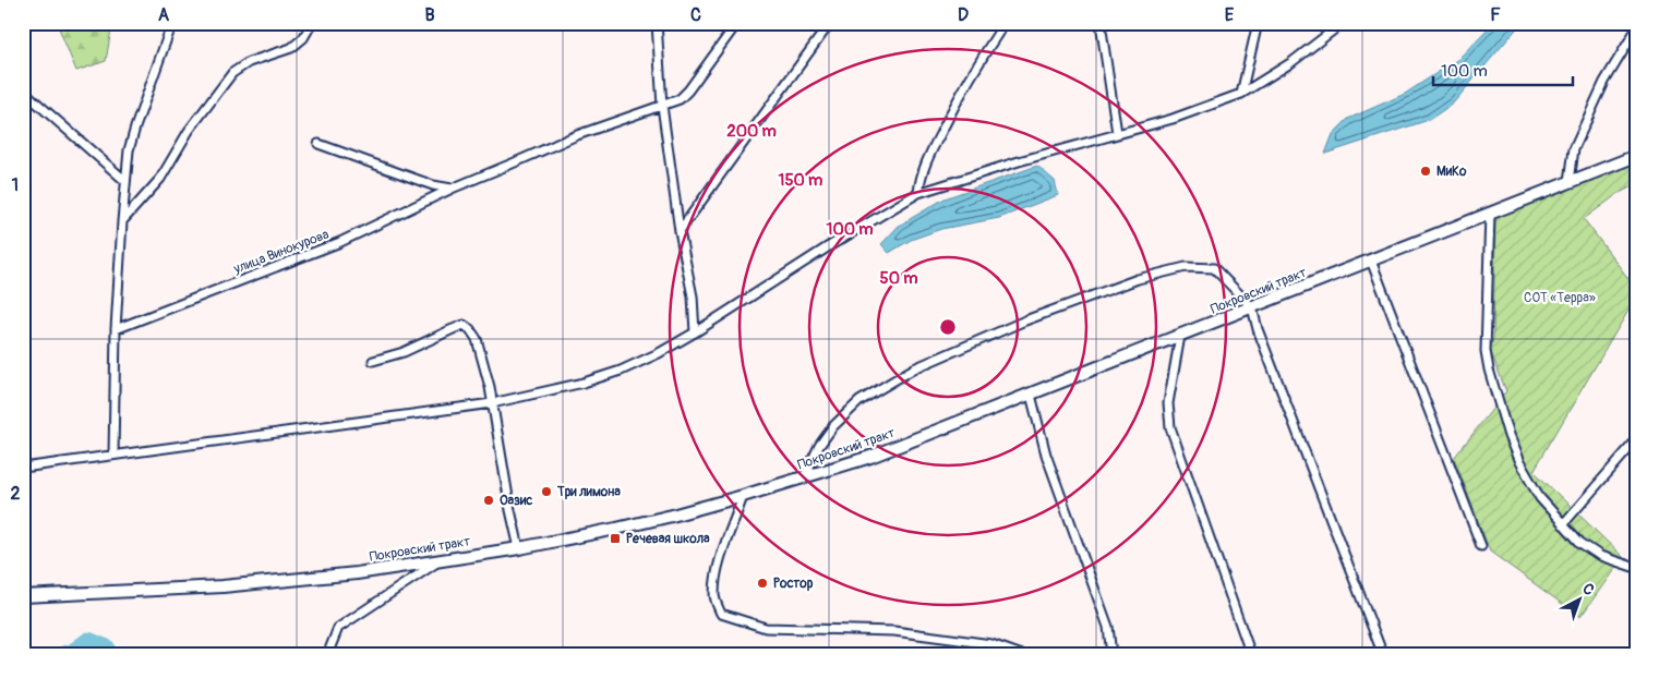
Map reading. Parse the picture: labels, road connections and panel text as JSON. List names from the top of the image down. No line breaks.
{"streets":{"main road":["Покровский тракт"],"street":["улица Винокурова"]},"parks":["СОТ «Терра»"],"places":{"other":["МиКо","Три лимона","Оазис","Ростор"],"transit":["Речевая школа"]},"scale_bar":"100 m","north":"top right","grid":{"columns":["A","B","C","D","E","F"],"rows":["1","2"]},"rings":["200 m","150 m","100 m","50 m"]}
